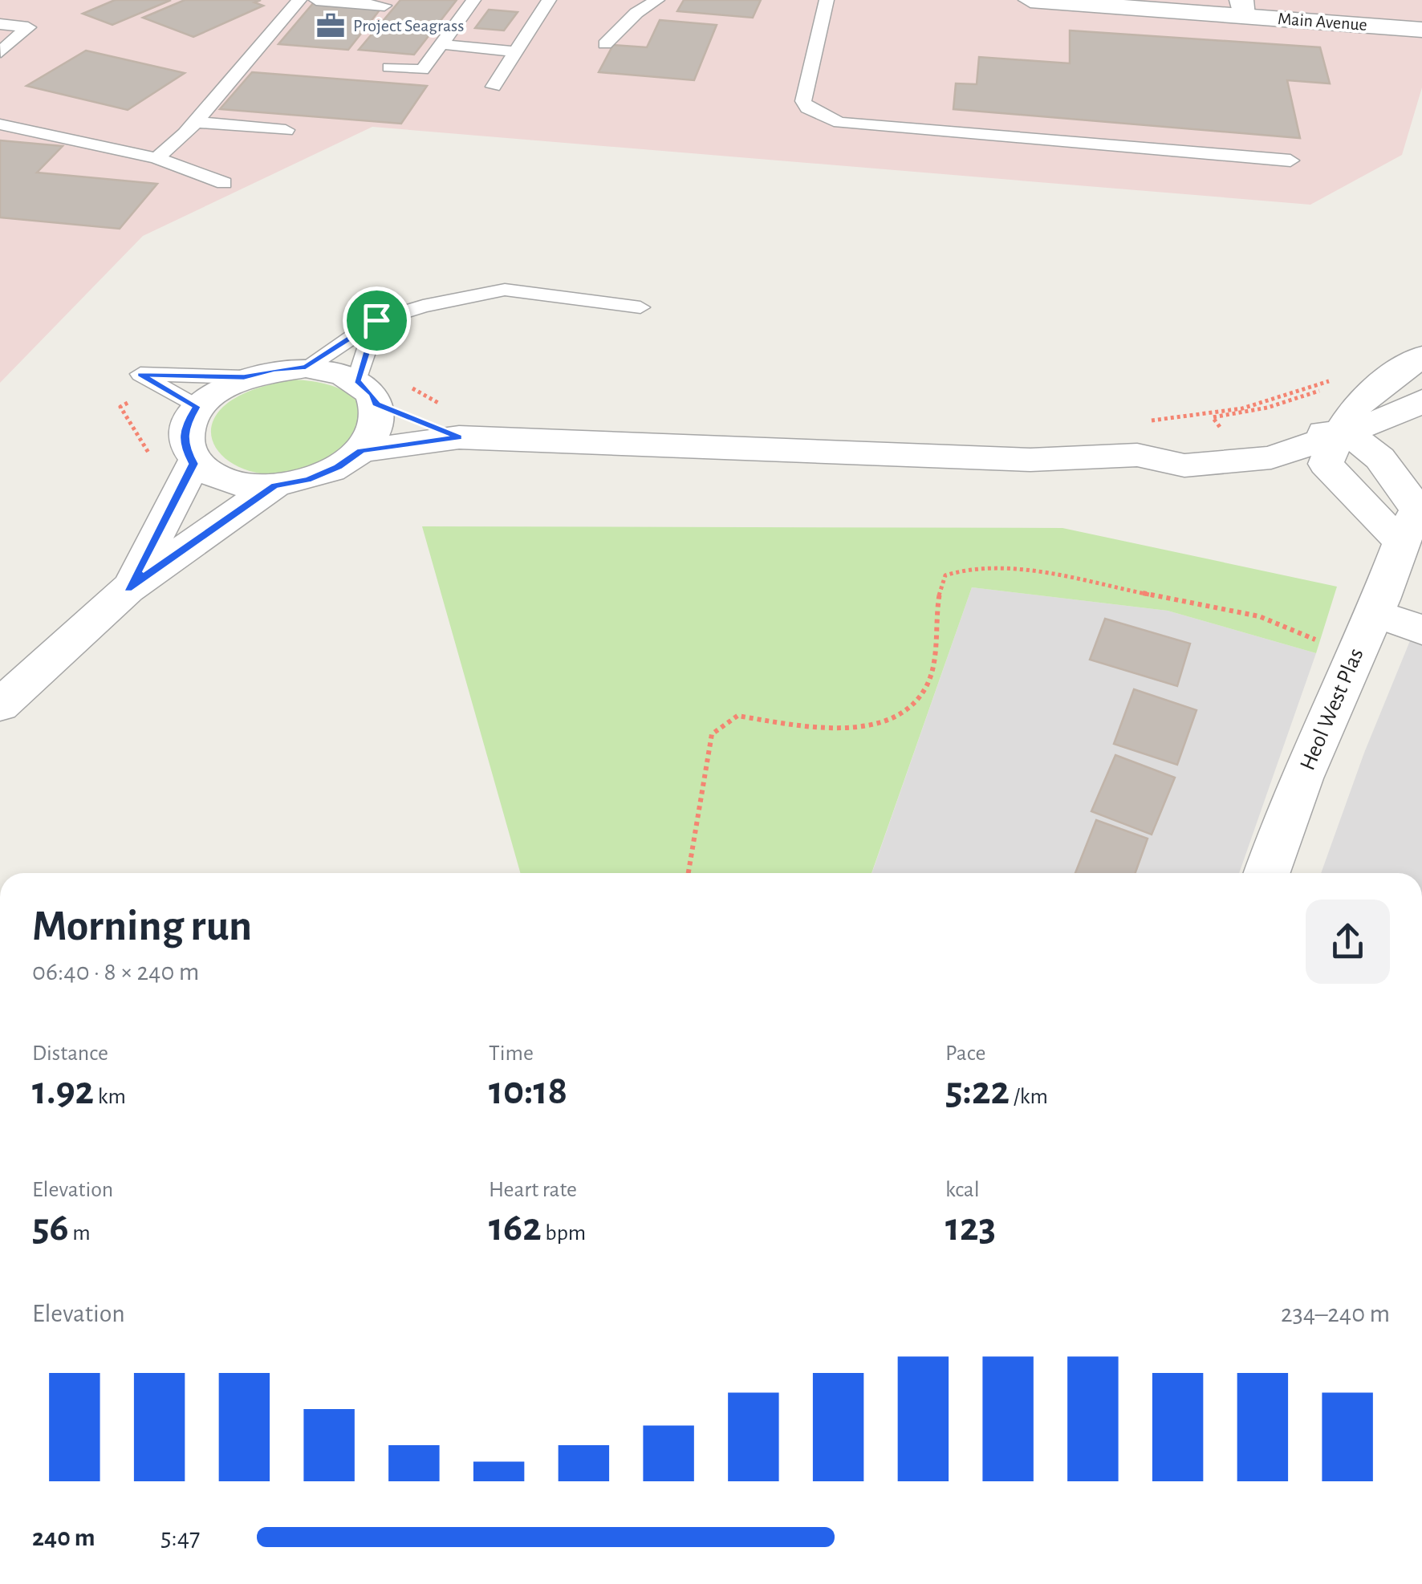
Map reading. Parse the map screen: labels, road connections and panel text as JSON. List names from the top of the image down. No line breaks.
{"streets":{"street":["Main Avenue","Heol West Plas"]},"places":{"office":["Project Seagrass"]},"page":{"heading":["Morning run","06:40 · 8 × 240 m"],"stats":[["Distance","1.92 km"],["Time","10:18"],["Pace","5:22 /km"],["Elevation","56 m"],["Heart rate","162 bpm"],["kcal","123"]],"chart":["Elevation","234–240 m"],"list":[{"name":"240 m","note":"5:47"}]}}
